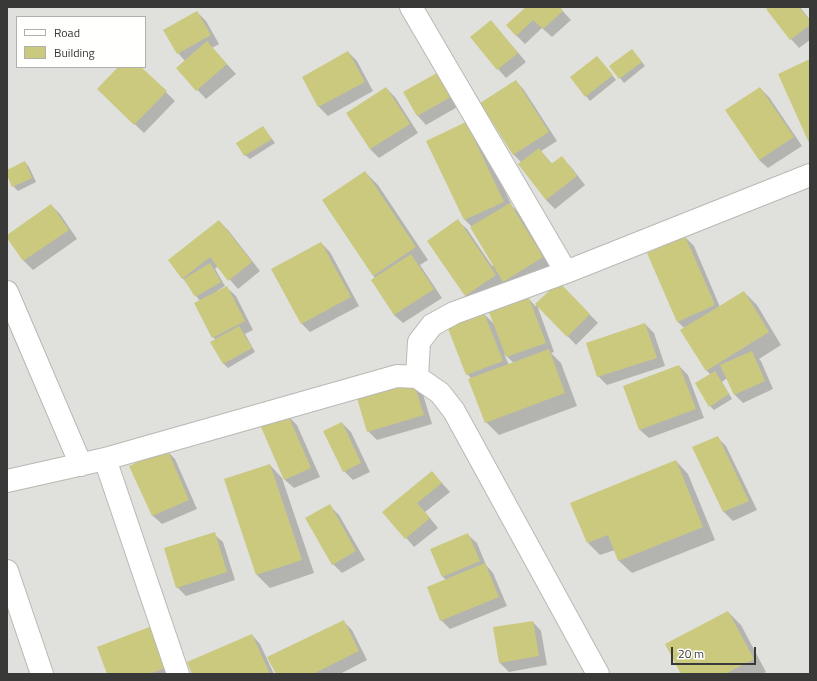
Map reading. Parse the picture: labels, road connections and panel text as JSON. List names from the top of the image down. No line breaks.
{"legend":["Road","Building"],"scale_bar":"20 m"}
